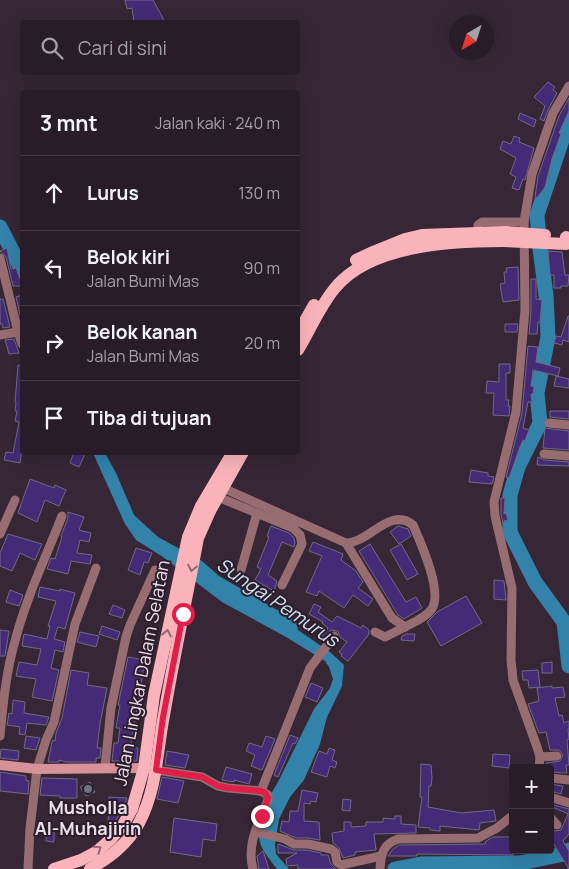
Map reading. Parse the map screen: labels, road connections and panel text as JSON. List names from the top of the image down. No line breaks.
{"streets":{"main road":["Jalan Lingkar Dalam Selatan"]},"water":["Sungai Pemurus"],"places":["Musholla Al-Muhajirin"],"north":"bottom left","page":{"search":"Cari di sini","heading":["3 mnt","Jalan kaki · 240 m"],"list":[["Lurus","130 m"],["Belok kiri","Jalan Bumi Mas","90 m"],["Belok kanan","Jalan Bumi Mas","20 m"],"Tiba di tujuan"],"map_buttons":["+","−"]}}
